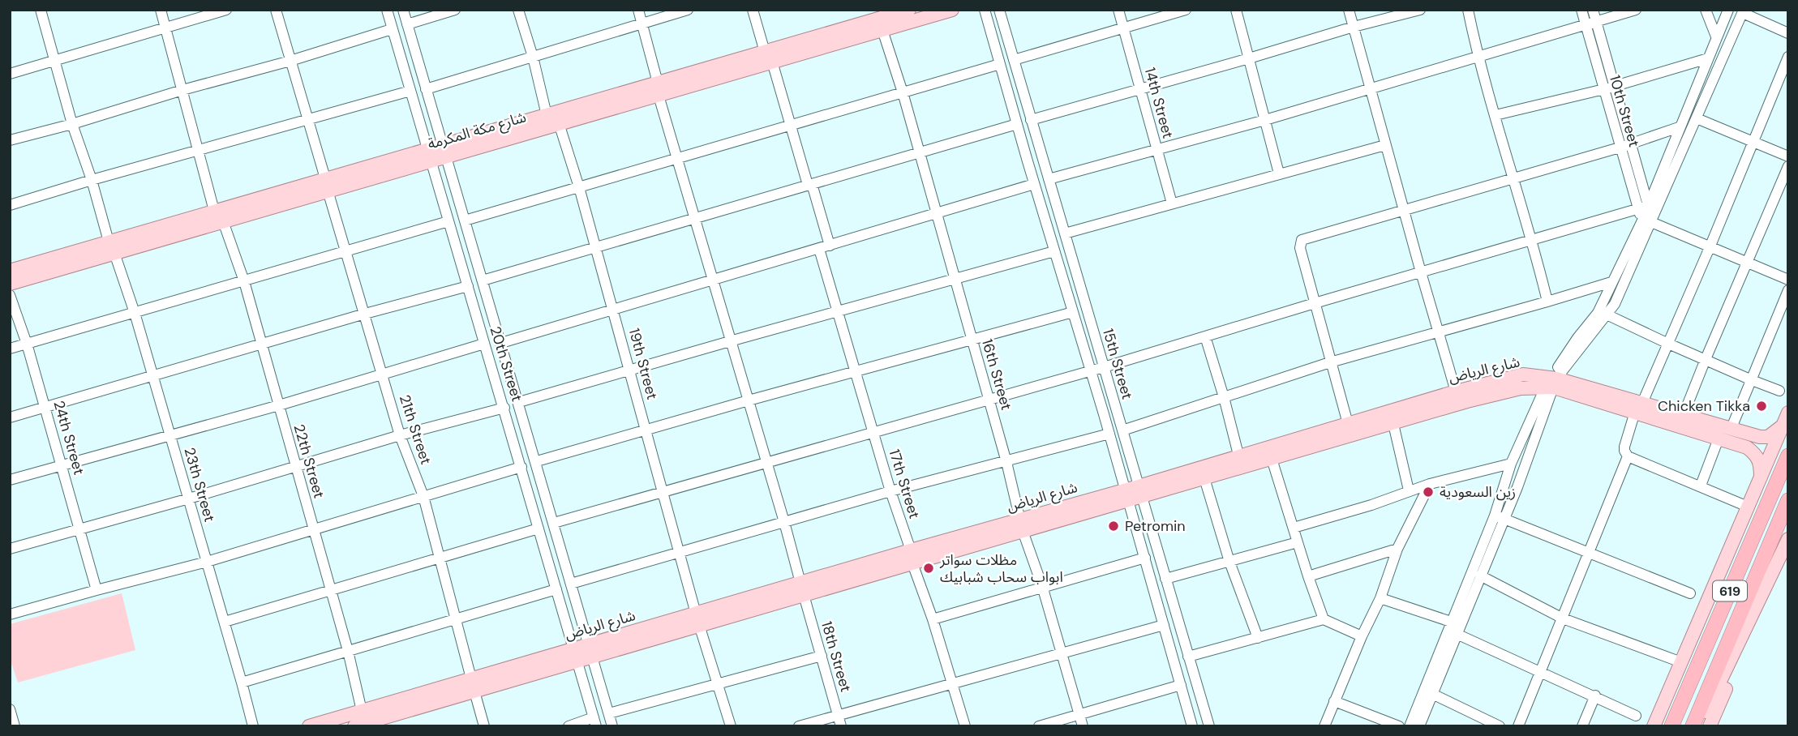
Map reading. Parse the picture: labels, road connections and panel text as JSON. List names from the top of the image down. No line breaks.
{"streets":{"highway":["619"],"main road":["شارع مكة المكرمة","شارع الرياض"],"street":["14th Street","10th Street","20th Street","19th Street","15th Street","16th Street","21th Street","24th Street","22th Street","17th Street","23th Street","18th Street"]},"crossings":[["شارع مكة المكرمة","20th Street"],["شارع مكة المكرمة","19th Street"],["شارع مكة المكرمة","16th Street"],["شارع مكة المكرمة","21th Street"],["شارع مكة المكرمة","22th Street"],["شارع مكة المكرمة","17th Street"],["شارع مكة المكرمة","23th Street"],["شارع مكة المكرمة","18th Street"],["20th Street","شارع الرياض"],["19th Street","شارع الرياض"],["15th Street","شارع الرياض"],["شارع الرياض","16th Street"],["شارع الرياض","21th Street"],["شارع الرياض","22th Street"],["شارع الرياض","17th Street"],["شارع الرياض","18th Street"]],"places":["Chicken Tikka","زين السعودية","Petromin","مظلات سواتر ابواب سحاب شبابيك"]}
